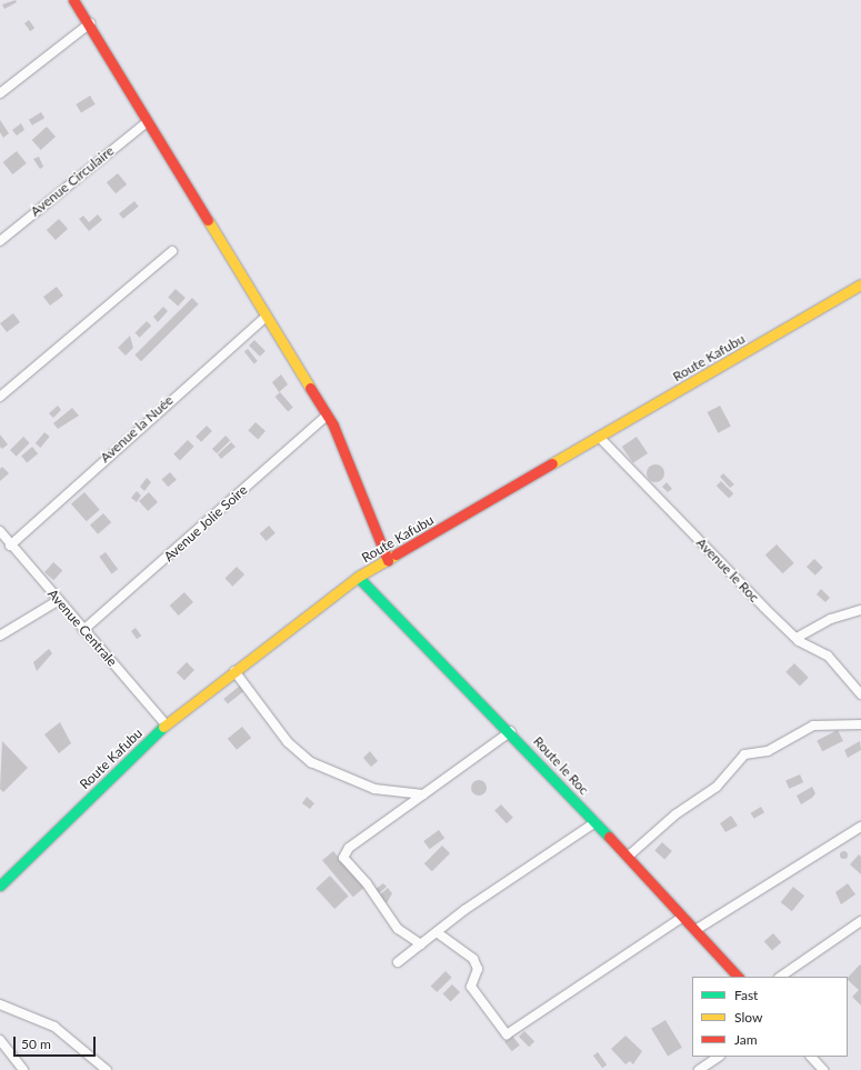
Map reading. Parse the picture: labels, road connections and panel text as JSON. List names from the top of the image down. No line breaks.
{"streets":{"street":["Avenue Circulaire","Route Kafubu","Avenue la Nuée","Avenue Jolie Soire","Avenue le Roc","Avenue Centrale","Route le Roc"]},"crossings":[["Route Kafubu","Avenue le Roc"],["Route Kafubu","Avenue Centrale"],["Route Kafubu","Route le Roc"],["Avenue la Nuée","Avenue Centrale"],["Avenue Jolie Soire","Avenue Centrale"]],"legend":["Fast","Slow","Jam"],"scale_bar":"50 m"}
